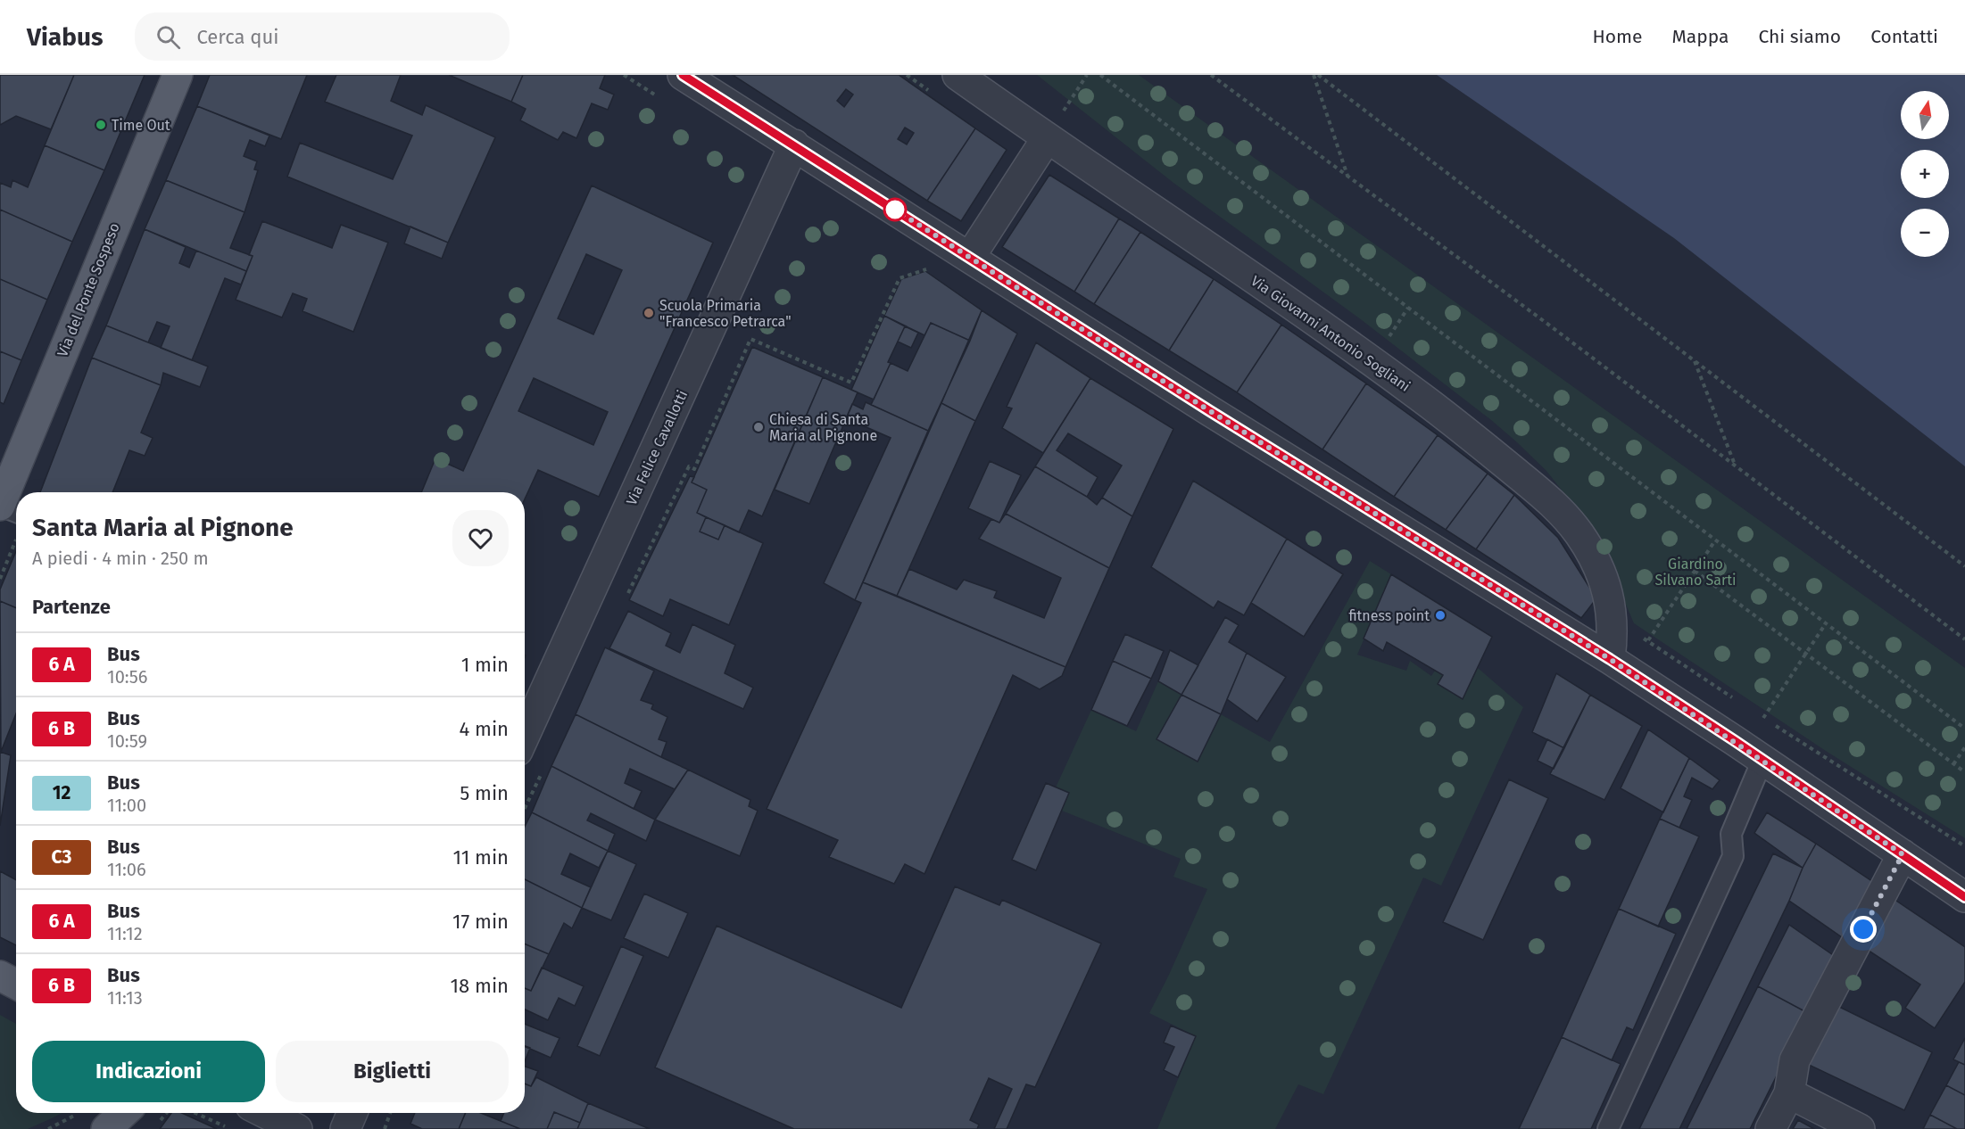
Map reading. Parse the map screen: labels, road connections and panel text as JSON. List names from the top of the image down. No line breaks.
{"streets":{"main road":["Via del Ponte Sospeso"],"street":["Via Giovanni Antonio Sogliani","Via Felice Cavallotti"]},"parks":["Giardino Silvano Sarti"],"places":["Time Out","Scuola Primaria \"Francesco Petrarca\"","Chiesa di Santa Maria al Pignone","fitness point"],"north":"top","page":{"header":"Viabus","search":"Cerca qui","nav":["Home","Mappa","Chi siamo","Contatti"],"map_buttons":["+","−"],"heading":[["Santa Maria al Pignone","A piedi · 4 min · 250 m"],"Partenze"],"list":[{"mark":"6 A","name":"Bus","note":"10:56","value":"1 min"},{"mark":"6 B","name":"Bus","note":"10:59","value":"4 min"},{"mark":"12","name":"Bus","note":"11:00","value":"5 min"},{"mark":"C3","name":"Bus","note":"11:06","value":"11 min"},{"mark":"6 A","name":"Bus","note":"11:12","value":"17 min"},{"mark":"6 B","name":"Bus","note":"11:13","value":"18 min"}],"buttons":["Indicazioni","Biglietti"]}}
